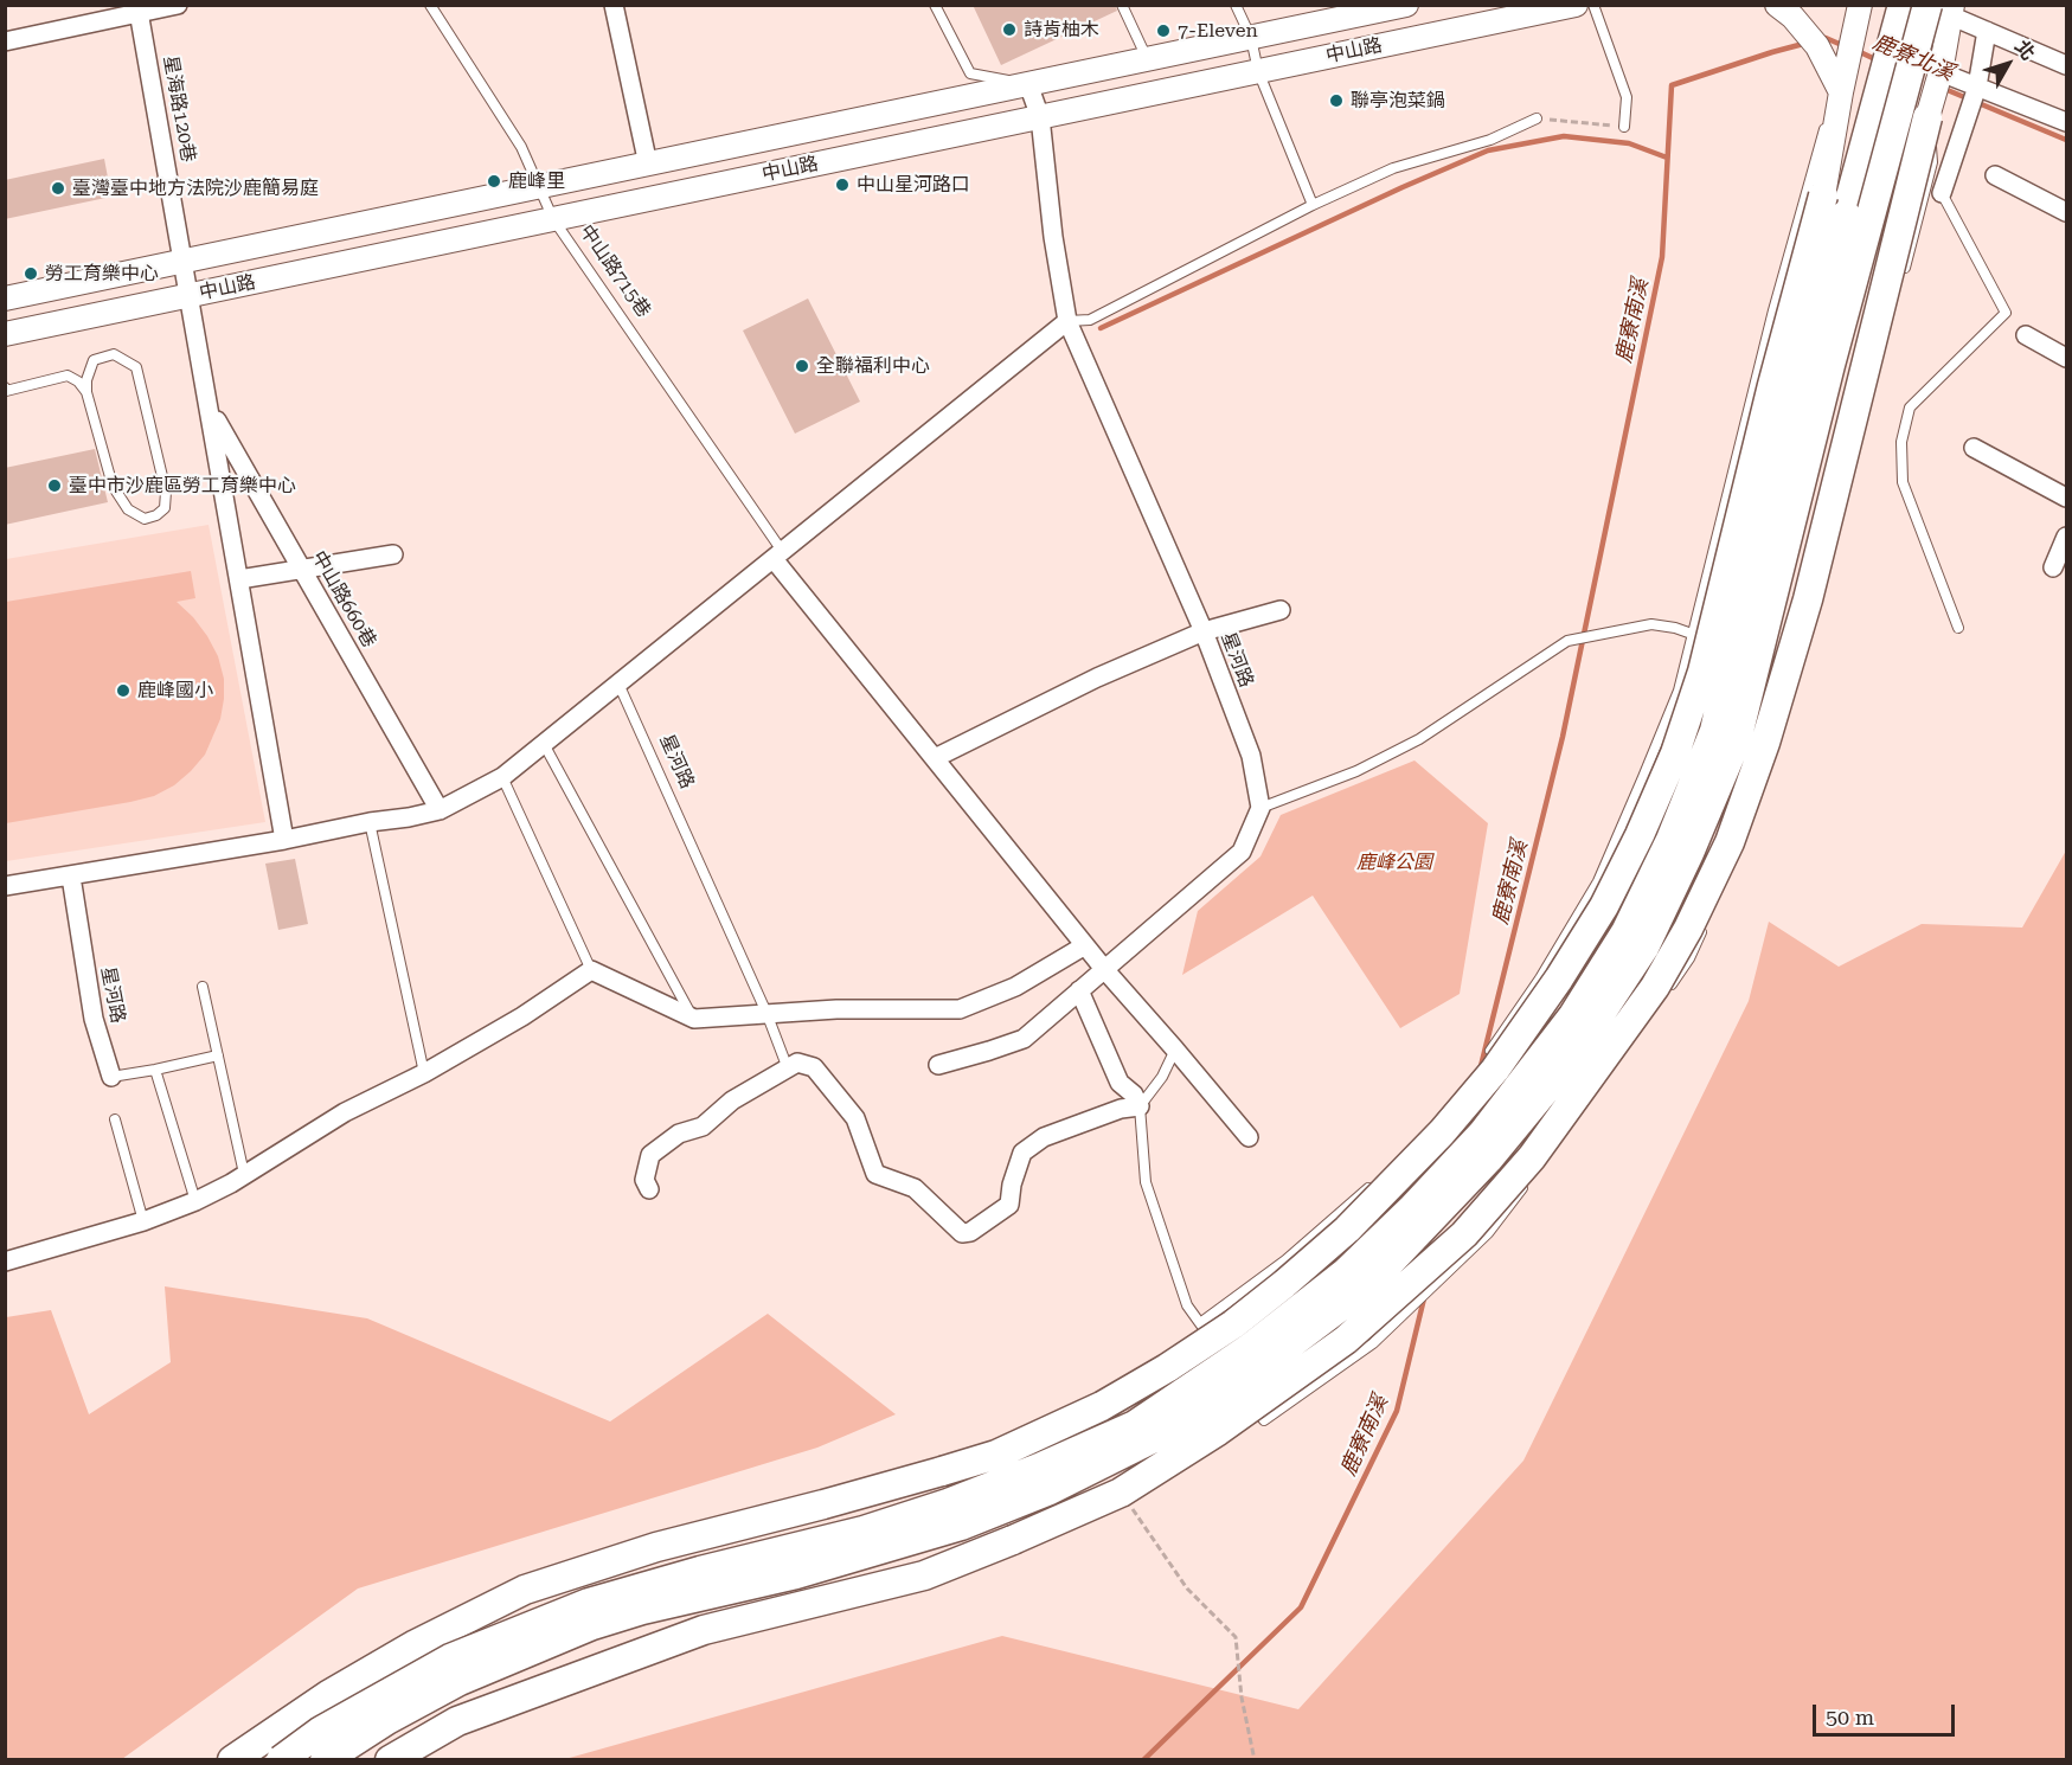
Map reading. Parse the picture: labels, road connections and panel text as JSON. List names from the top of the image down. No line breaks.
{"streets":{"street":["中山路","星海路120巷","中山路660巷","星河路"],"lane":["中山路715巷"]},"crossings":[["中山路","星海路120巷"],["中山路","中山路715巷"],["中山路","中山路660巷"],["中山路","星河路"],["星海路120巷","中山路660巷"]],"water":["鹿寮北溪","鹿寮南溪"],"parks":["鹿峰公園"],"places":["詩肯柚木","7-Eleven","聯亭泡菜鍋","鹿峰里","中山星河路口","臺灣臺中地方法院沙鹿簡易庭","勞工育樂中心","全聯福利中心","臺中市沙鹿區勞工育樂中心","鹿峰國小"],"scale_bar":"50 m","north":"top right"}
